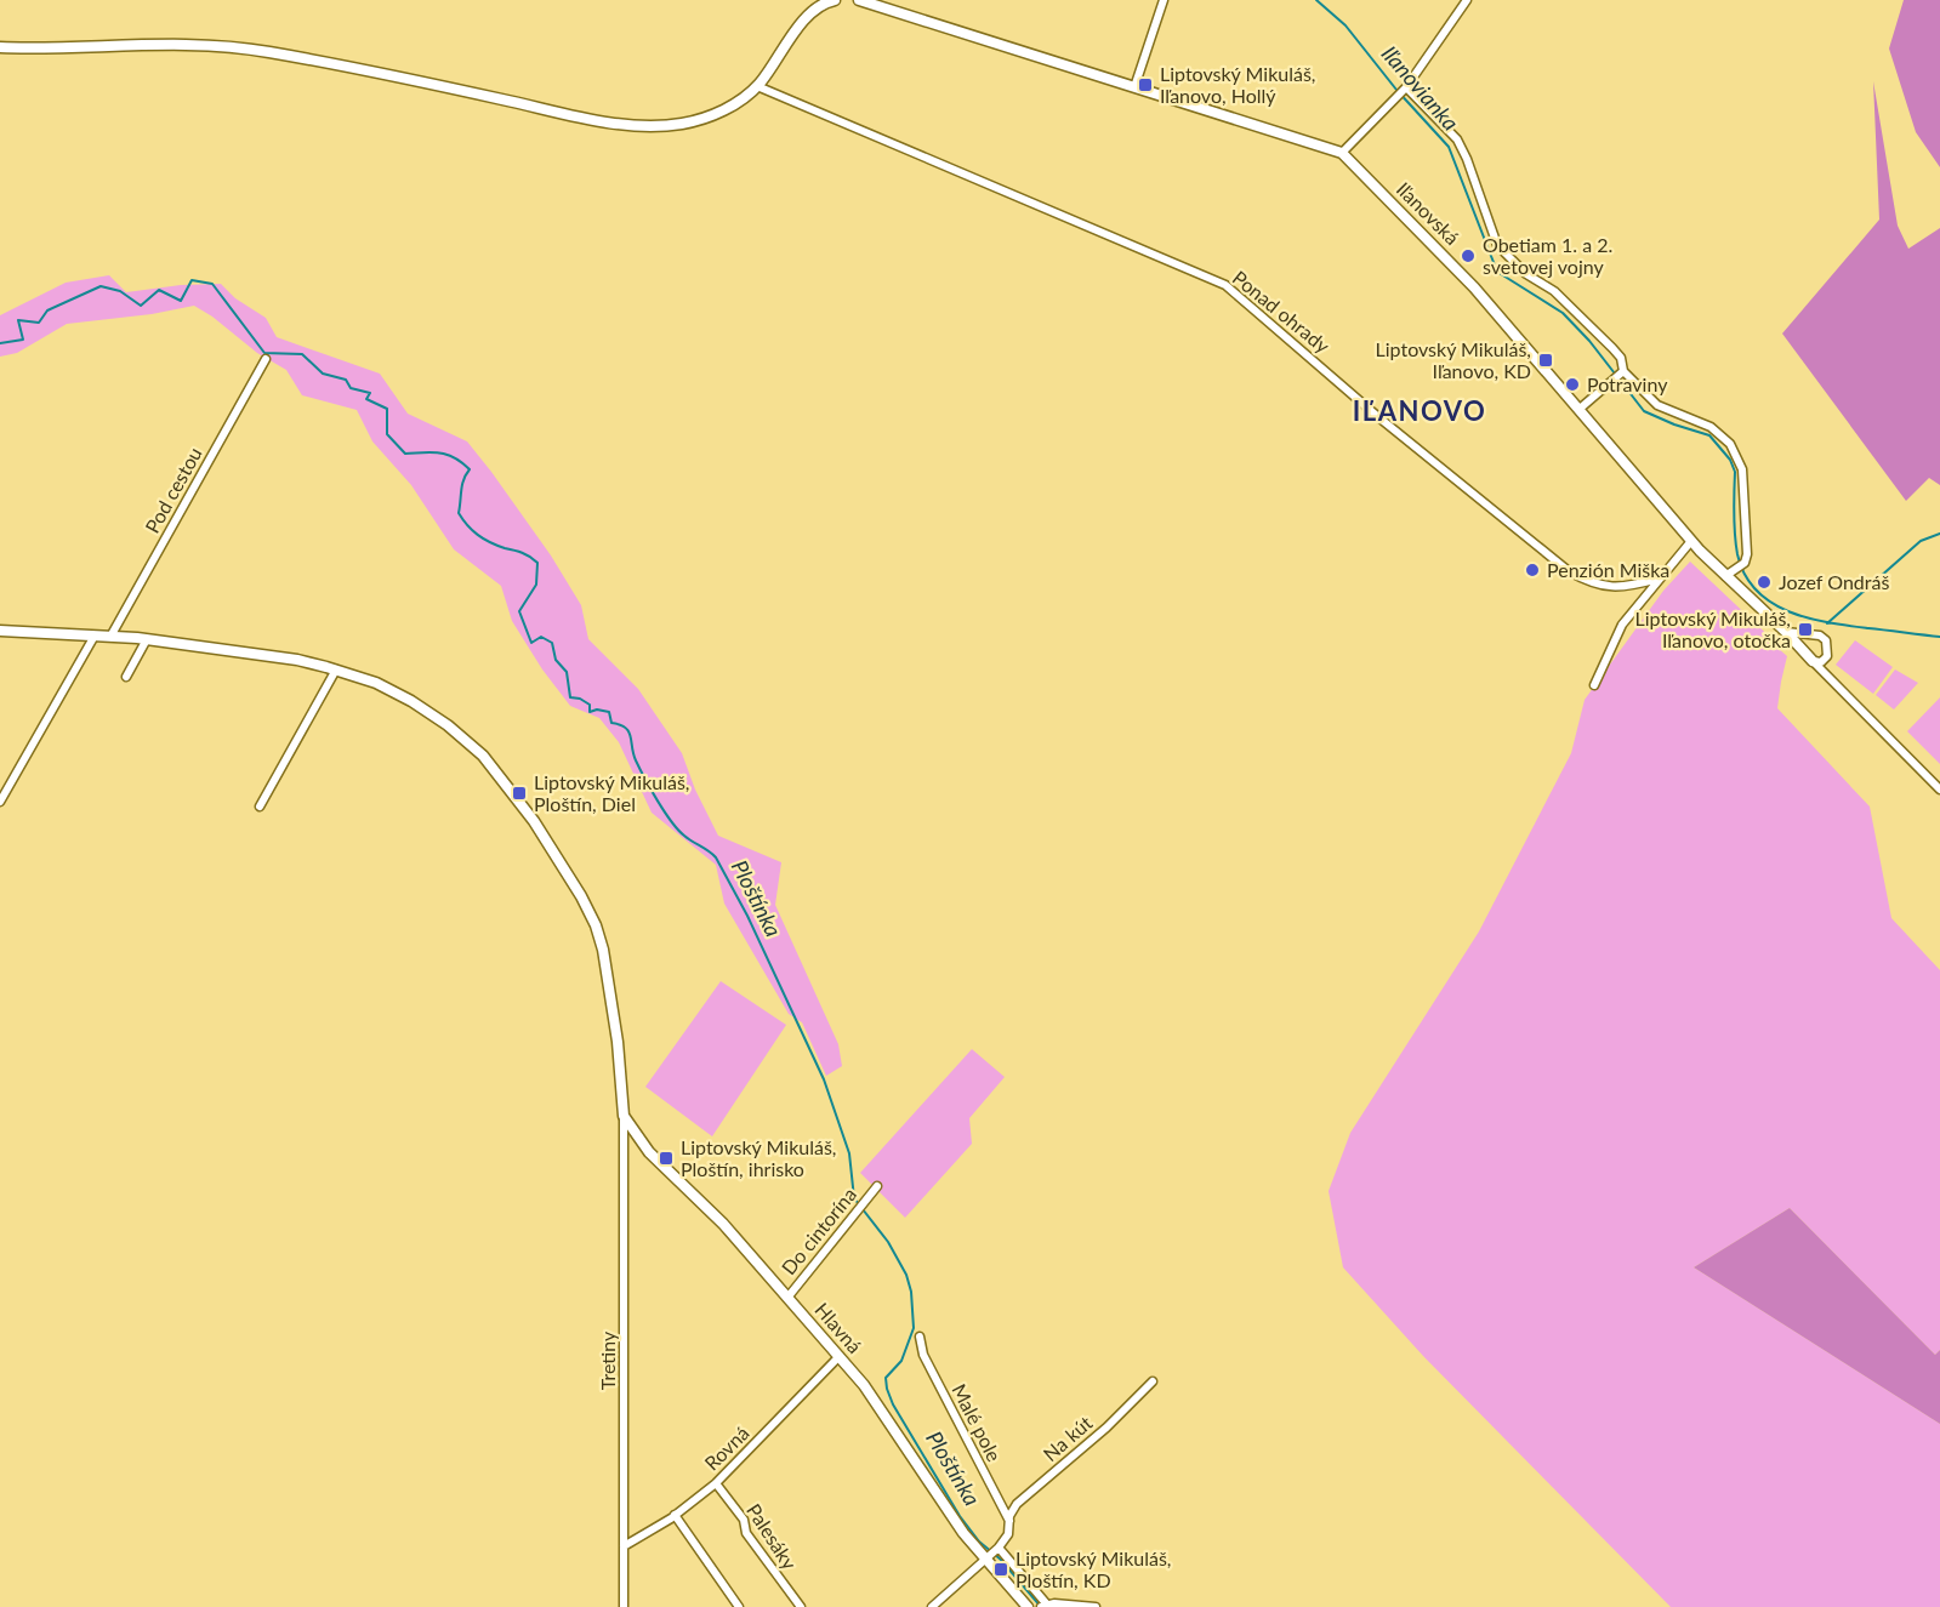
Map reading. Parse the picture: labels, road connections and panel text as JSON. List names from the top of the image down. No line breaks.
{"streets":{"street":["Iľanovská","Ponad ohrady","Pod cestou","Do cintorína","Hlavná","Tretiny","Malé pole","Na kút","Rovná","Palesáky"]},"crossings":[["Do cintorína","Hlavná"],["Hlavná","Tretiny"],["Hlavná","Na kút"],["Hlavná","Rovná"],["Tretiny","Rovná"],["Malé pole","Na kút"],["Rovná","Palesáky"]],"districts":["IĽANOVO"],"water":["Iľanovianka","Ploštínka"],"places":{"transit":["Liptovský Mikuláš, Iľanovo, Hollý","Liptovský Mikuláš, Iľanovo, KD","Liptovský Mikuláš, Iľanovo, otočka","Liptovský Mikuláš, Ploštín, Diel","Liptovský Mikuláš, Ploštín, ihrisko","Liptovský Mikuláš, Ploštín, KD"],"other":["Obetiam 1. a 2. svetovej vojny","Potraviny","Penzión Miška","Jozef Ondráš"]}}
